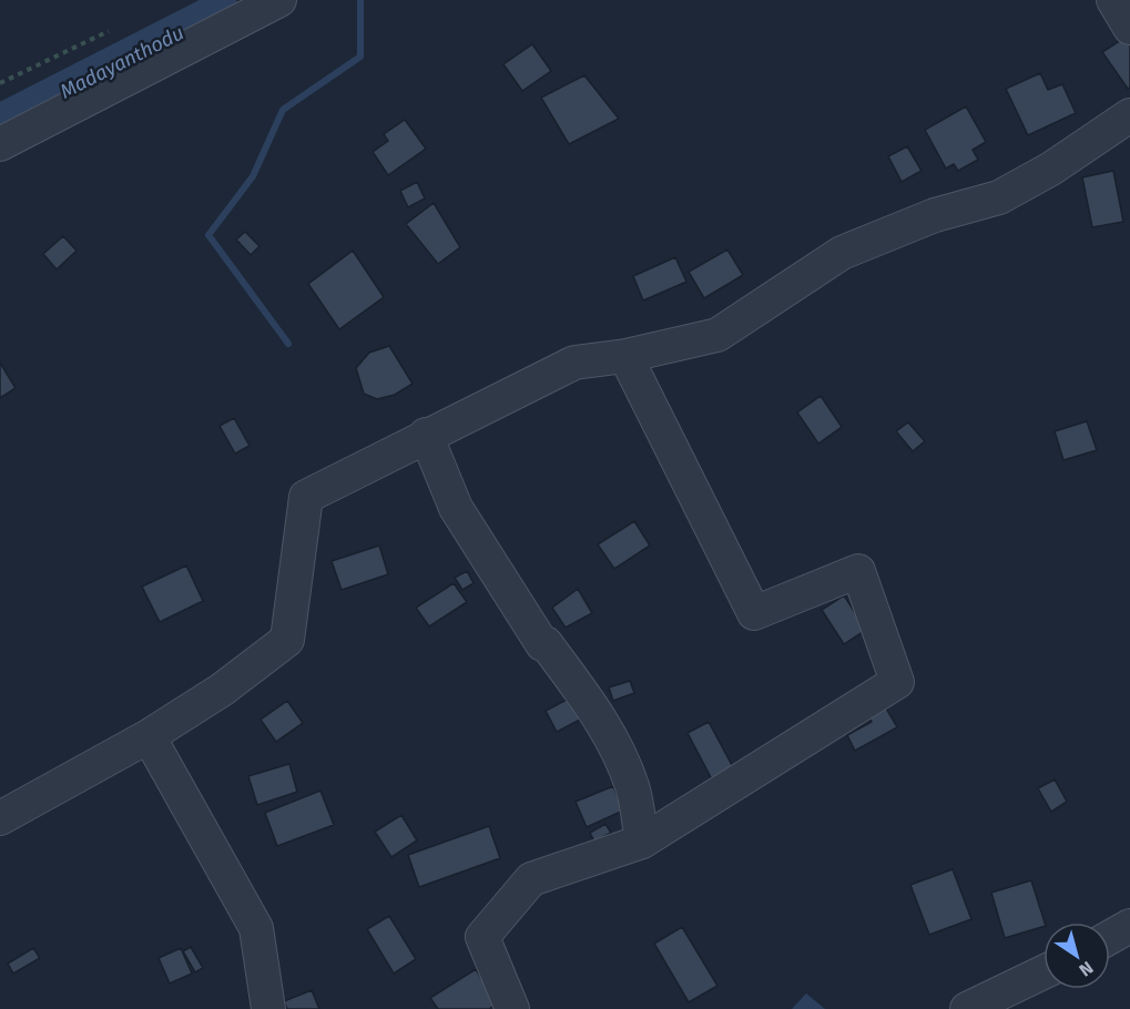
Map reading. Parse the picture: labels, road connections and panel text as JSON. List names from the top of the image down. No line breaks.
{"water":["Madayanthodu"],"north":"bottom right"}
